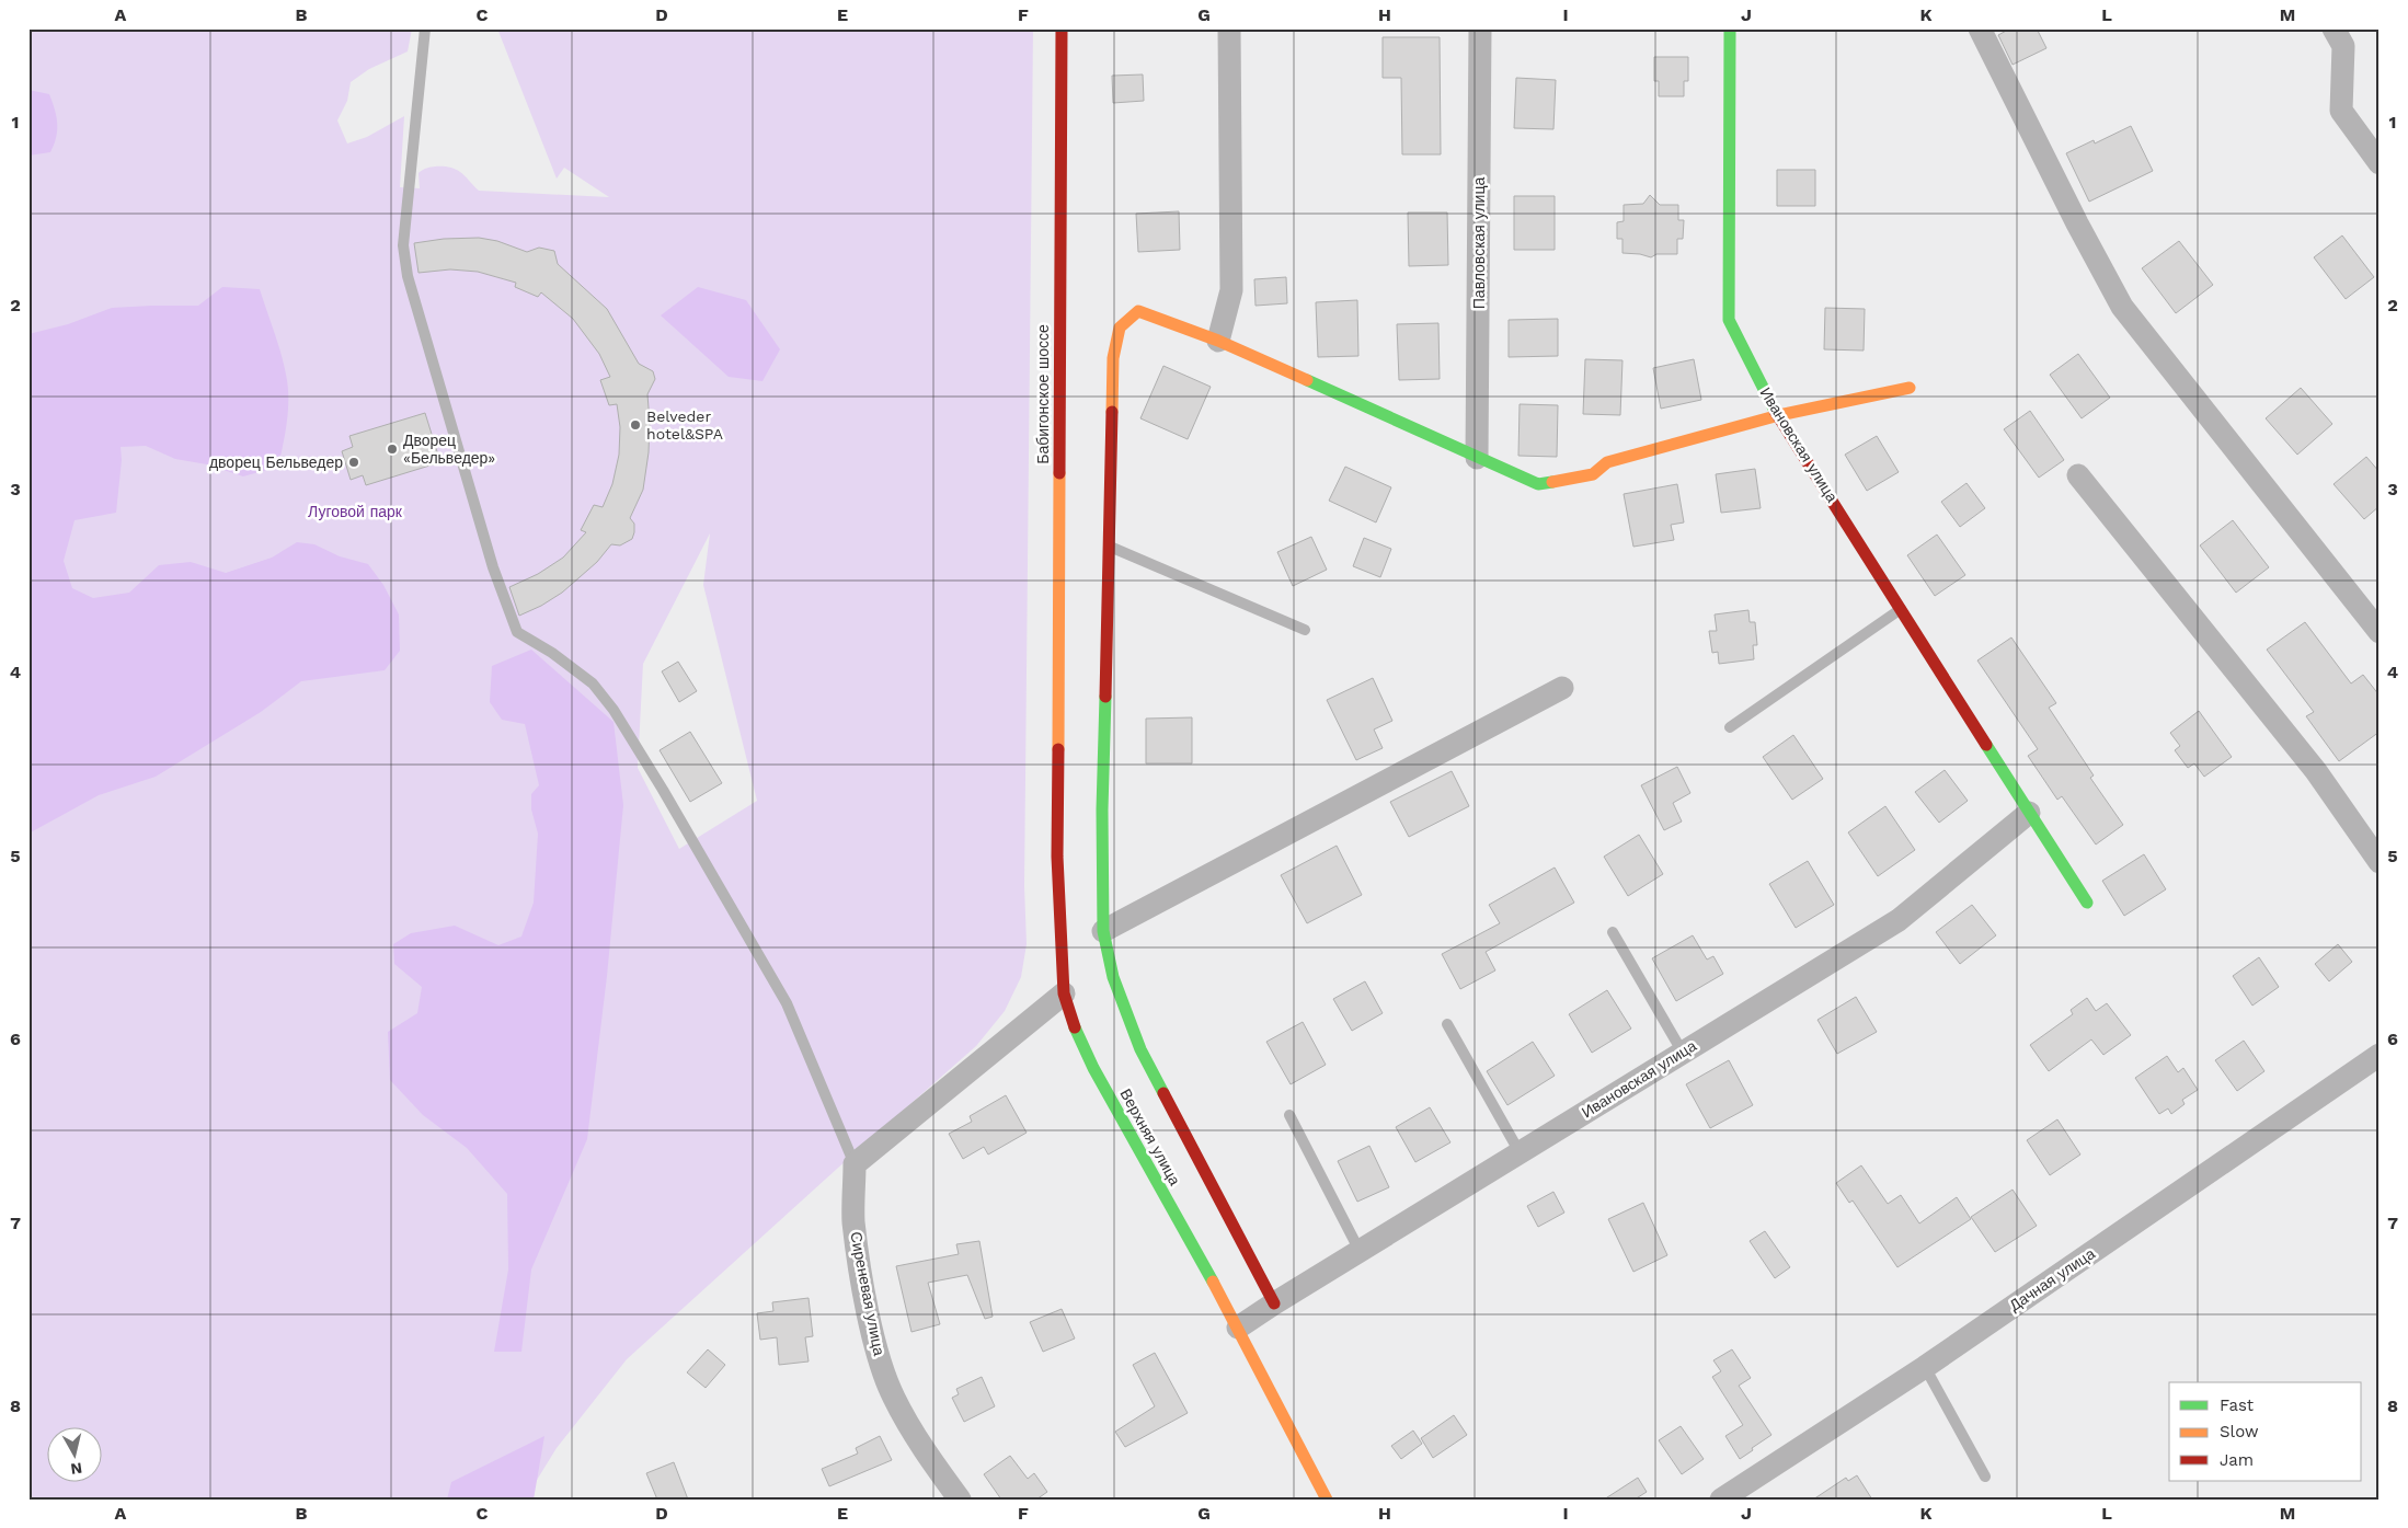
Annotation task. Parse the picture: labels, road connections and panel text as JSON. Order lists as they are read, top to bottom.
{
  "streets": {
    "street": [
      "Павловская улица",
      "Бабигонское шоссе",
      "Ивановская улица",
      "Верхняя улица",
      "Дачная улица",
      "Сиреневая улица"
    ]
  },
  "crossings": [
    ["Бабигонское шоссе", "Верхняя улица"],
    ["Ивановская улица", "Верхняя улица"]
  ],
  "parks": ["Луговой парк"],
  "places": ["Belveder hotel&SPA", "Дворец «Бельведер»", "дворец Бельведер"],
  "legend": ["Fast", "Slow", "Jam"],
  "north": "bottom",
  "grid": {
    "columns": [
      "A",
      "B",
      "C",
      "D",
      "E",
      "F",
      "G",
      "H",
      "I",
      "J",
      "K",
      "L",
      "M"
    ],
    "rows": [
      "1",
      "2",
      "3",
      "4",
      "5",
      "6",
      "7",
      "8"
    ]
  }
}
